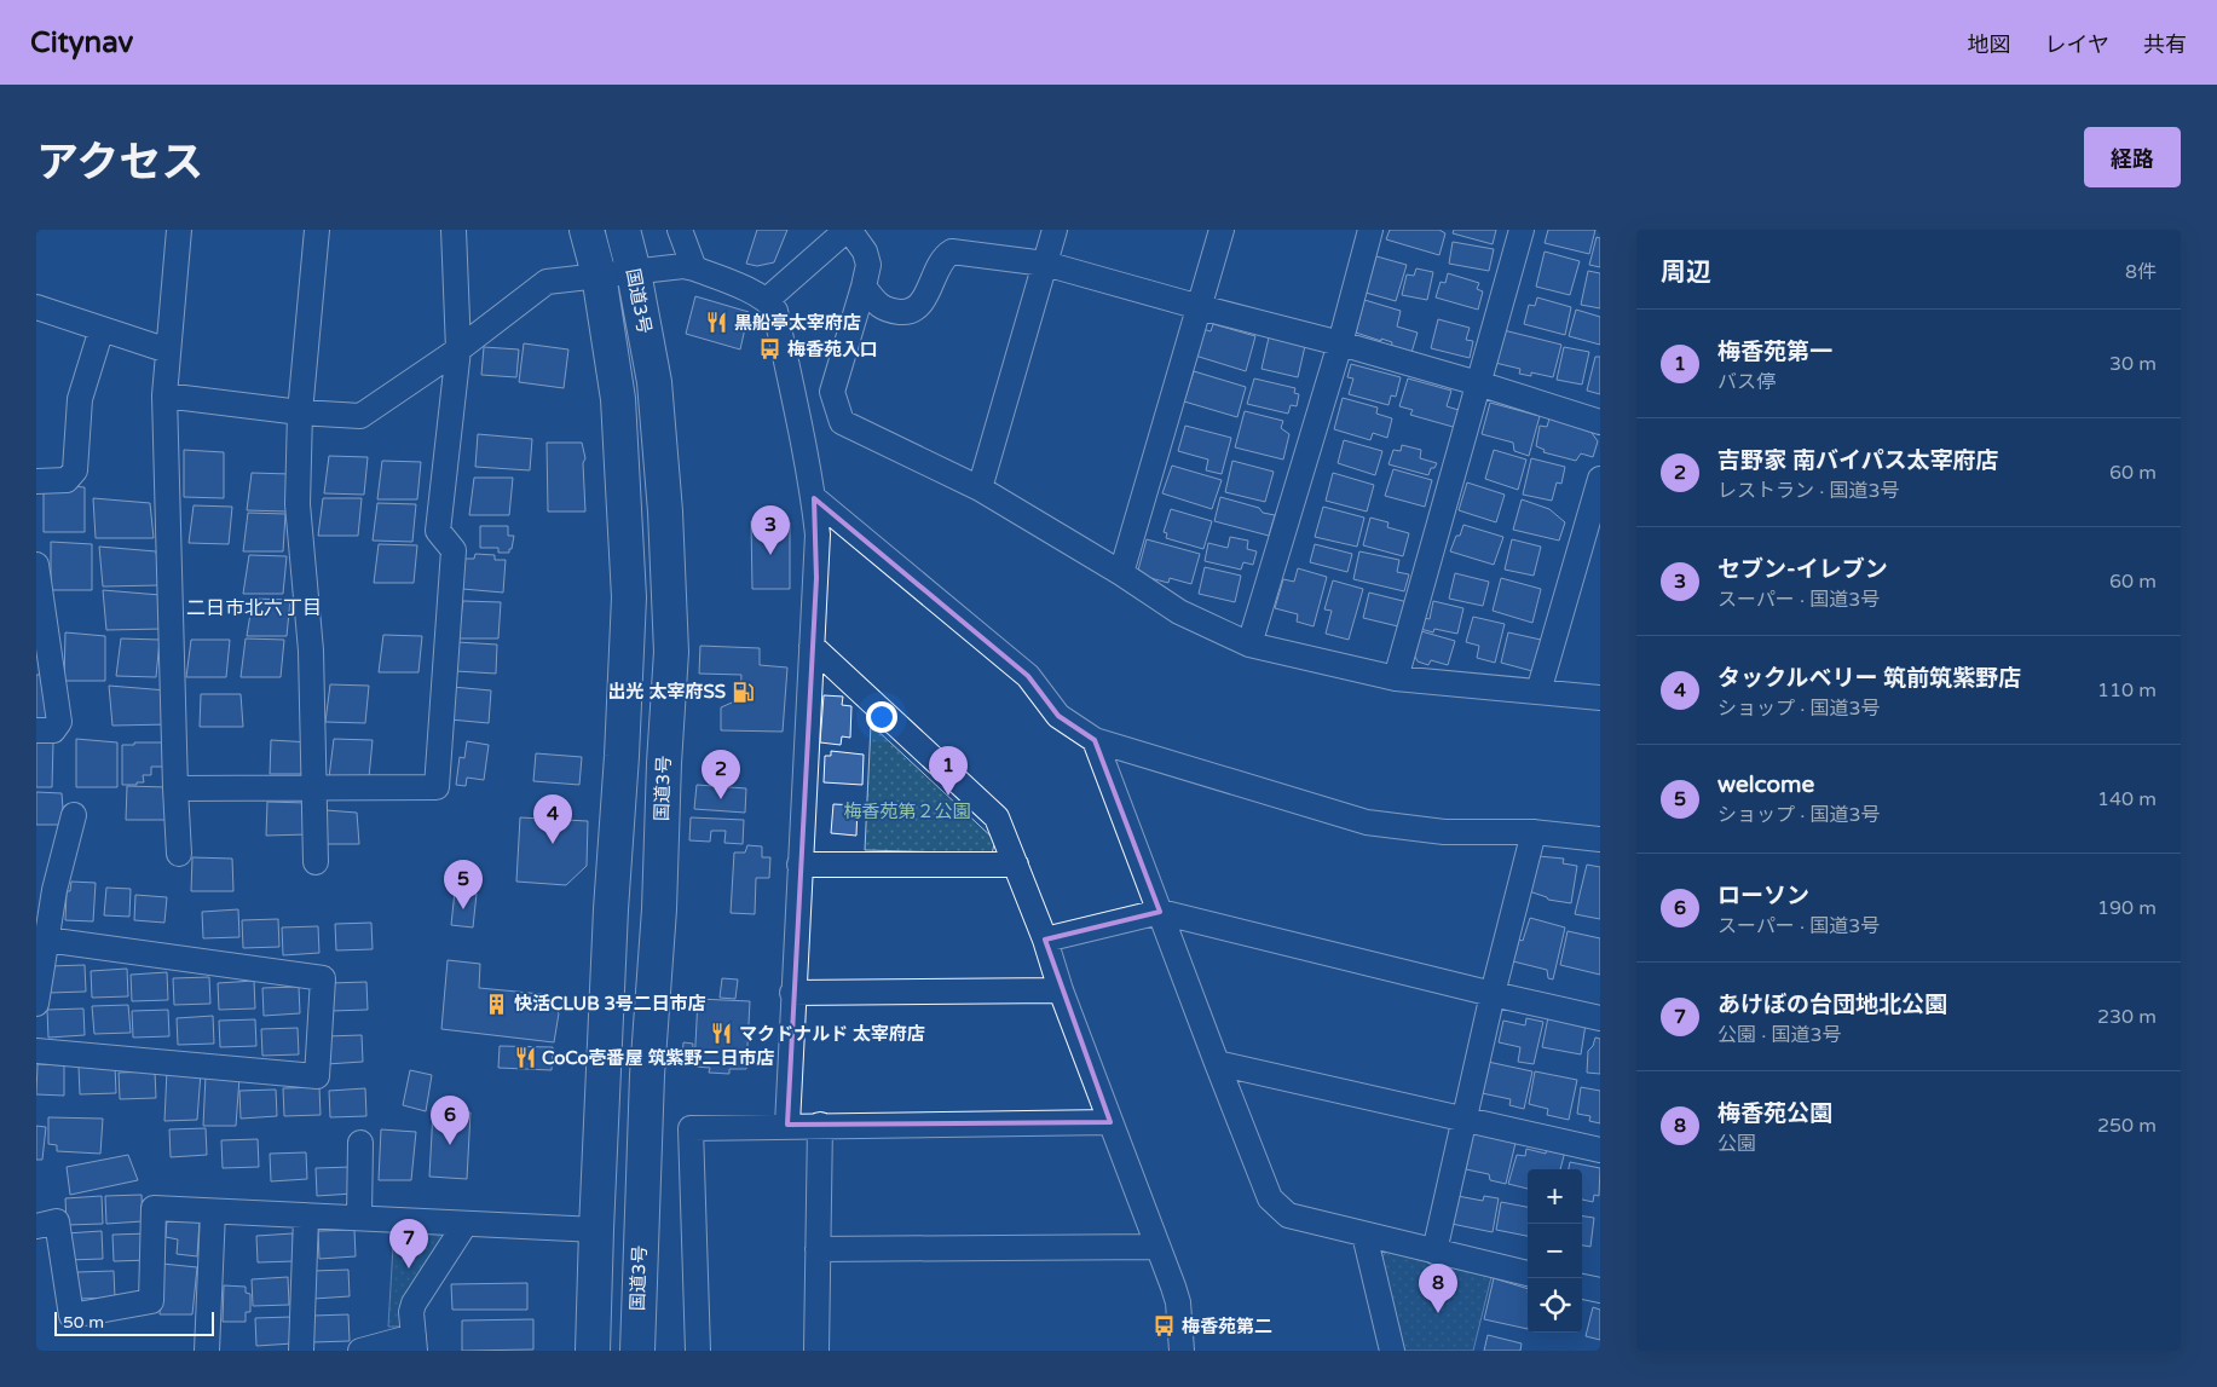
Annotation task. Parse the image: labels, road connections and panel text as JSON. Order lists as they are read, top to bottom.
{
  "streets": {
    "highway": ["国道3号"]
  },
  "districts": ["二日市北六丁目"],
  "parks": ["梅香苑第２公園"],
  "places": {
    "restaurant": ["黒船亭太宰府店", "マクドナルド 太宰府店", "CoCo壱番屋 筑紫野二日市店"],
    "bus stop": ["梅香苑入口", "梅香苑第二"],
    "fuel station": ["出光 太宰府SS"],
    "building": ["快活CLUB 3号二日市店"]
  },
  "scale_bar": "50 m",
  "page": {
    "header": "Citynav",
    "nav": ["地図", "レイヤ", "共有"],
    "title": "アクセス",
    "buttons": "経路",
    "heading": ["周辺", "8件"],
    "list": [
      {
        "mark": "1",
        "name": "梅香苑第一",
        "note": "バス停",
        "value": "30 m"
      },
      {
        "mark": "2",
        "name": "吉野家 南バイパス太宰府店",
        "note": "レストラン · 国道3号",
        "value": "60 m"
      },
      {
        "mark": "3",
        "name": "セブン-イレブン",
        "note": "スーパー · 国道3号",
        "value": "60 m"
      },
      {
        "mark": "4",
        "name": "タックルベリー 筑前筑紫野店",
        "note": "ショップ · 国道3号",
        "value": "110 m"
      },
      {
        "mark": "5",
        "name": "welcome",
        "note": "ショップ · 国道3号",
        "value": "140 m"
      },
      {
        "mark": "6",
        "name": "ローソン",
        "note": "スーパー · 国道3号",
        "value": "190 m"
      },
      {
        "mark": "7",
        "name": "あけぼの台団地北公園",
        "note": "公園 · 国道3号",
        "value": "230 m"
      },
      {
        "mark": "8",
        "name": "梅香苑公園",
        "note": "公園",
        "value": "250 m"
      }
    ],
    "pins": [
      "3",
      "1",
      "2",
      "4",
      "5",
      "6",
      "7",
      "8"
    ],
    "map_buttons": ["+", "−"],
    "scale": "50 m"
  }
}
